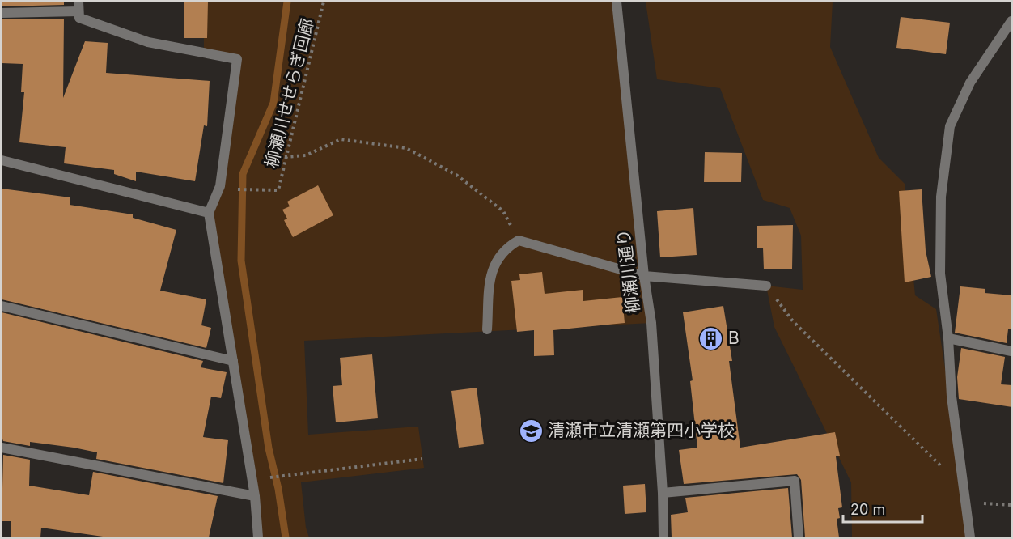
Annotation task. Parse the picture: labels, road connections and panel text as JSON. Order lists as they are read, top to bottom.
{
  "streets": {
    "street": ["柳瀬川通り"],
    "path": ["柳瀬川せせらぎ回廊"]
  },
  "places": {
    "building": ["B"],
    "school or university": ["清瀬市立清瀬第四小学校"]
  },
  "scale_bar": "20 m"
}
